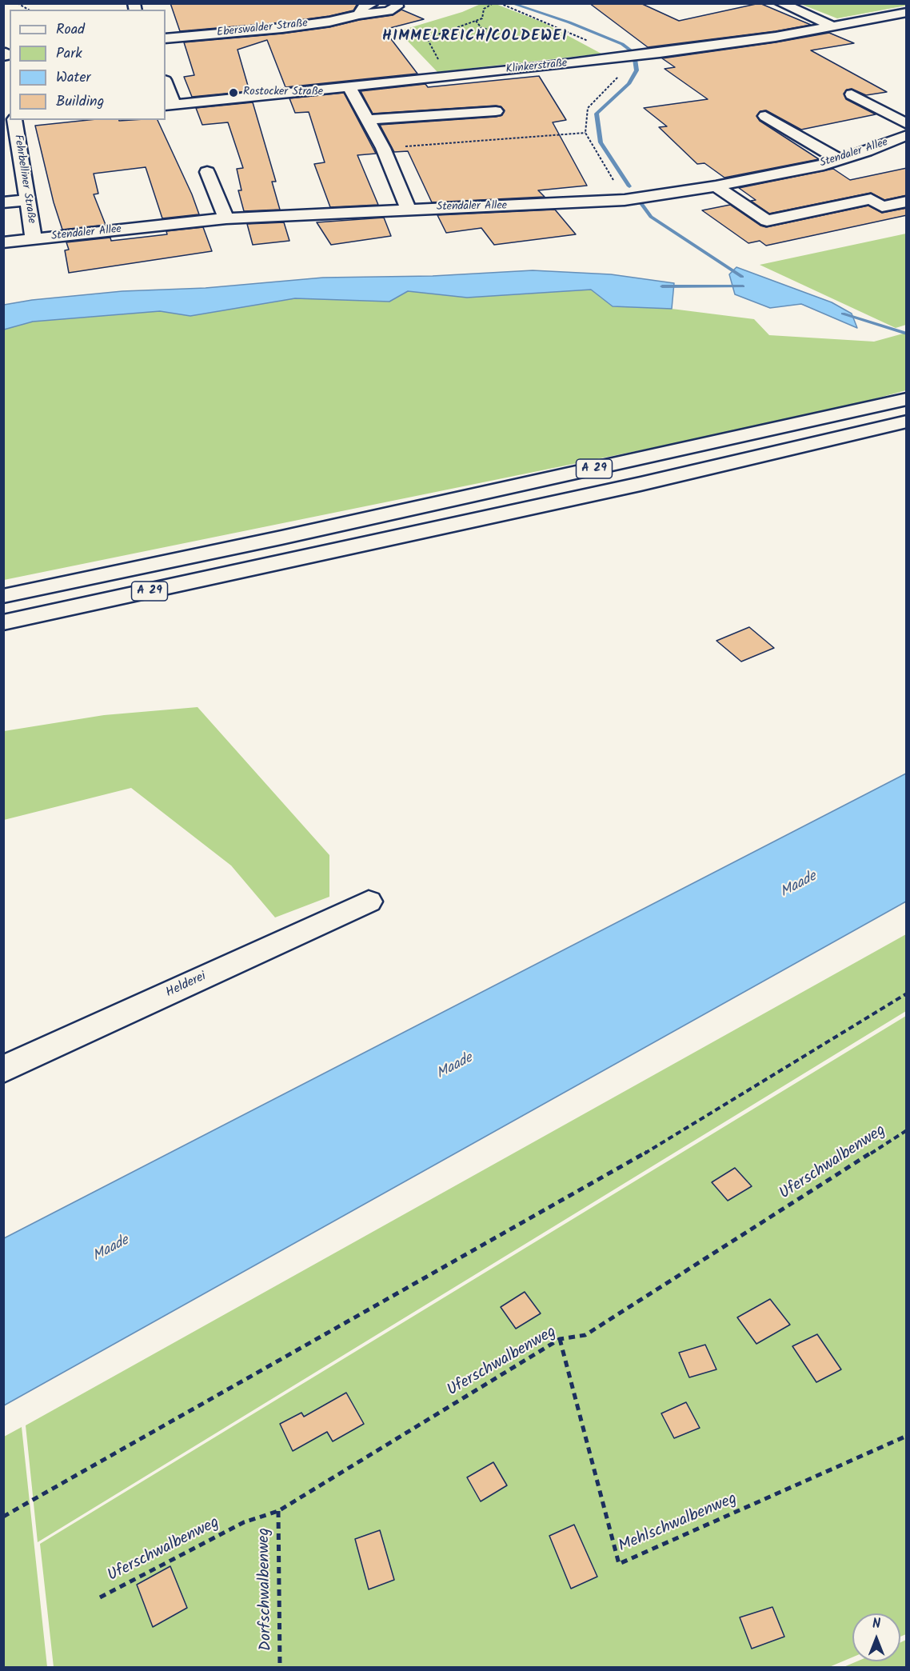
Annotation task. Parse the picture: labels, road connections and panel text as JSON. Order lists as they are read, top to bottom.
{
  "streets": {
    "main road": [
      "Eberswalder Straße",
      "Klinkerstraße",
      "Stendaler Allee",
      "Fehrbelliner Straße",
      "A 29",
      "Helderei"
    ],
    "path": ["Uferschwalbenweg", "Mehlschwalbenweg", "Dorfschwalbenweg"]
  },
  "crossings": [
    ["Stendaler Allee", "Fehrbelliner Straße"],
    ["Uferschwalbenweg", "Mehlschwalbenweg"],
    ["Uferschwalbenweg", "Dorfschwalbenweg"]
  ],
  "districts": ["HIMMELREICH/COLDEWEI"],
  "water": ["Maade"],
  "places": ["Rostocker Straße"],
  "legend": [
    "Road",
    "Park",
    "Water",
    "Building"
  ],
  "north": "top"
}
